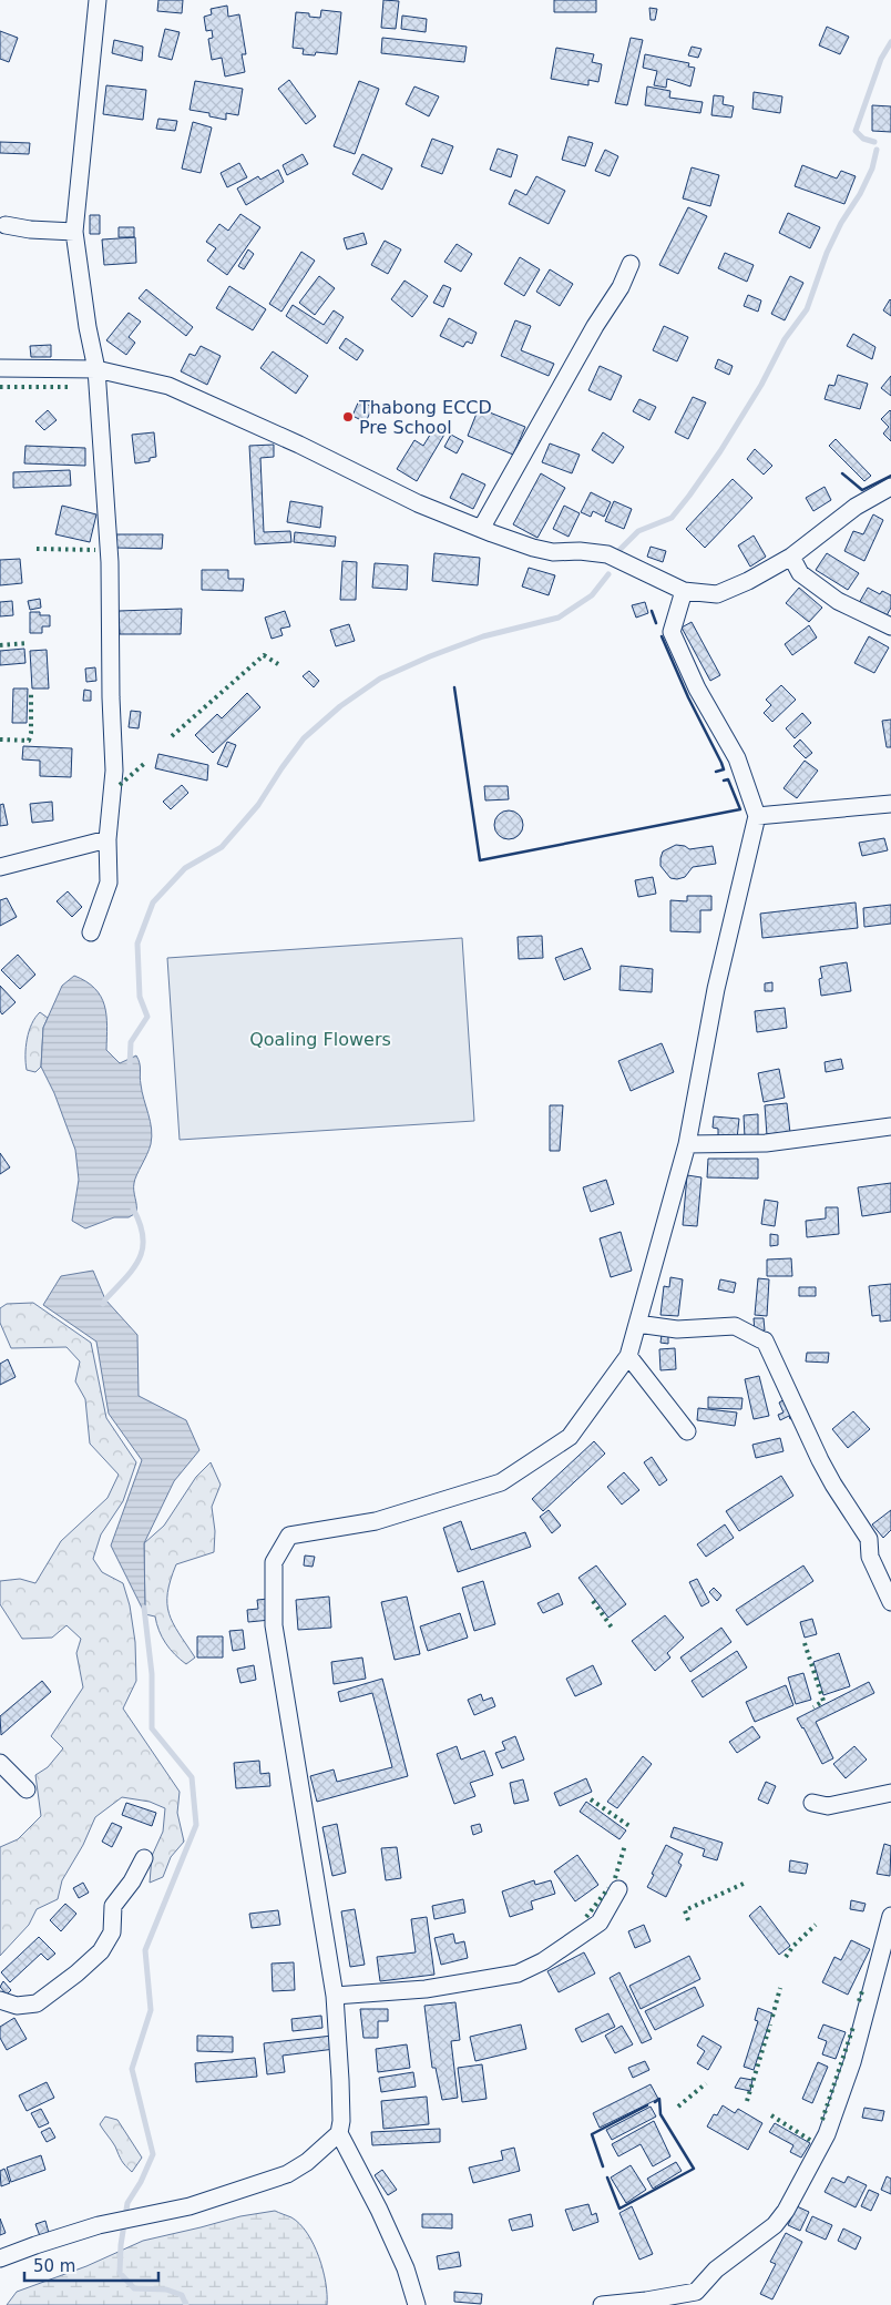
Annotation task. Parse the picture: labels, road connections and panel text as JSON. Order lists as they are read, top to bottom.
{
  "parks": ["Qoaling Flowers"],
  "places": ["Thabong ECCD Pre School"],
  "scale_bar": "50 m"
}
